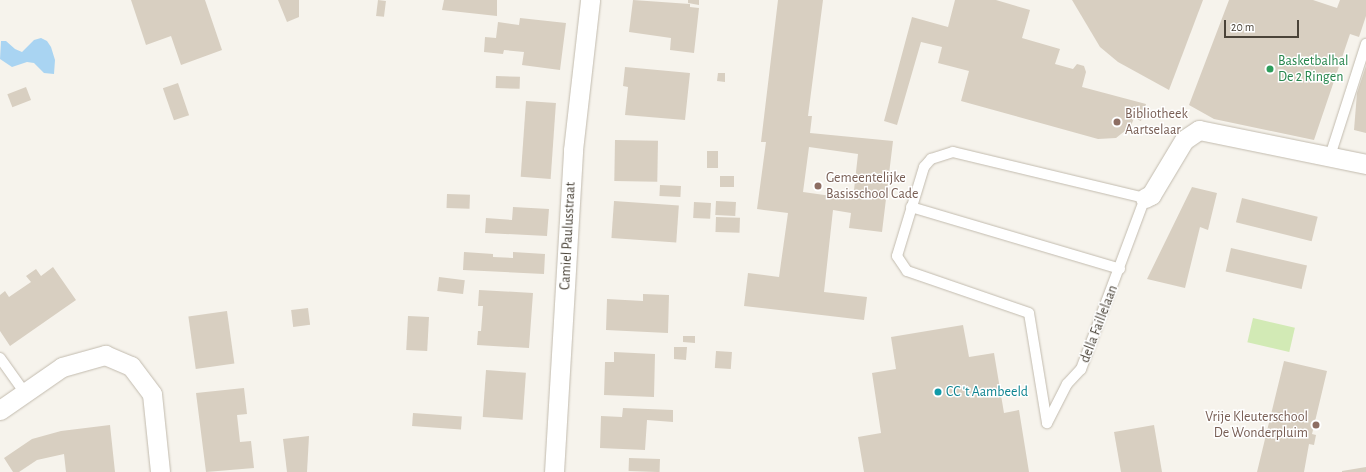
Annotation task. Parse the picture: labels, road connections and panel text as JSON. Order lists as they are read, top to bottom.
{
  "streets": {
    "street": ["Camiel Paulusstraat"],
    "lane": ["della Faillelaan"]
  },
  "places": [
    "Basketbalhal De 2 Ringen",
    "Bibliotheek Aartselaar",
    "Gemeentelijke Basisschool Cade",
    "CC 't Aambeeld",
    "Vrije Kleuterschool De Wonderpluim"
  ],
  "scale_bar": "20 m"
}
